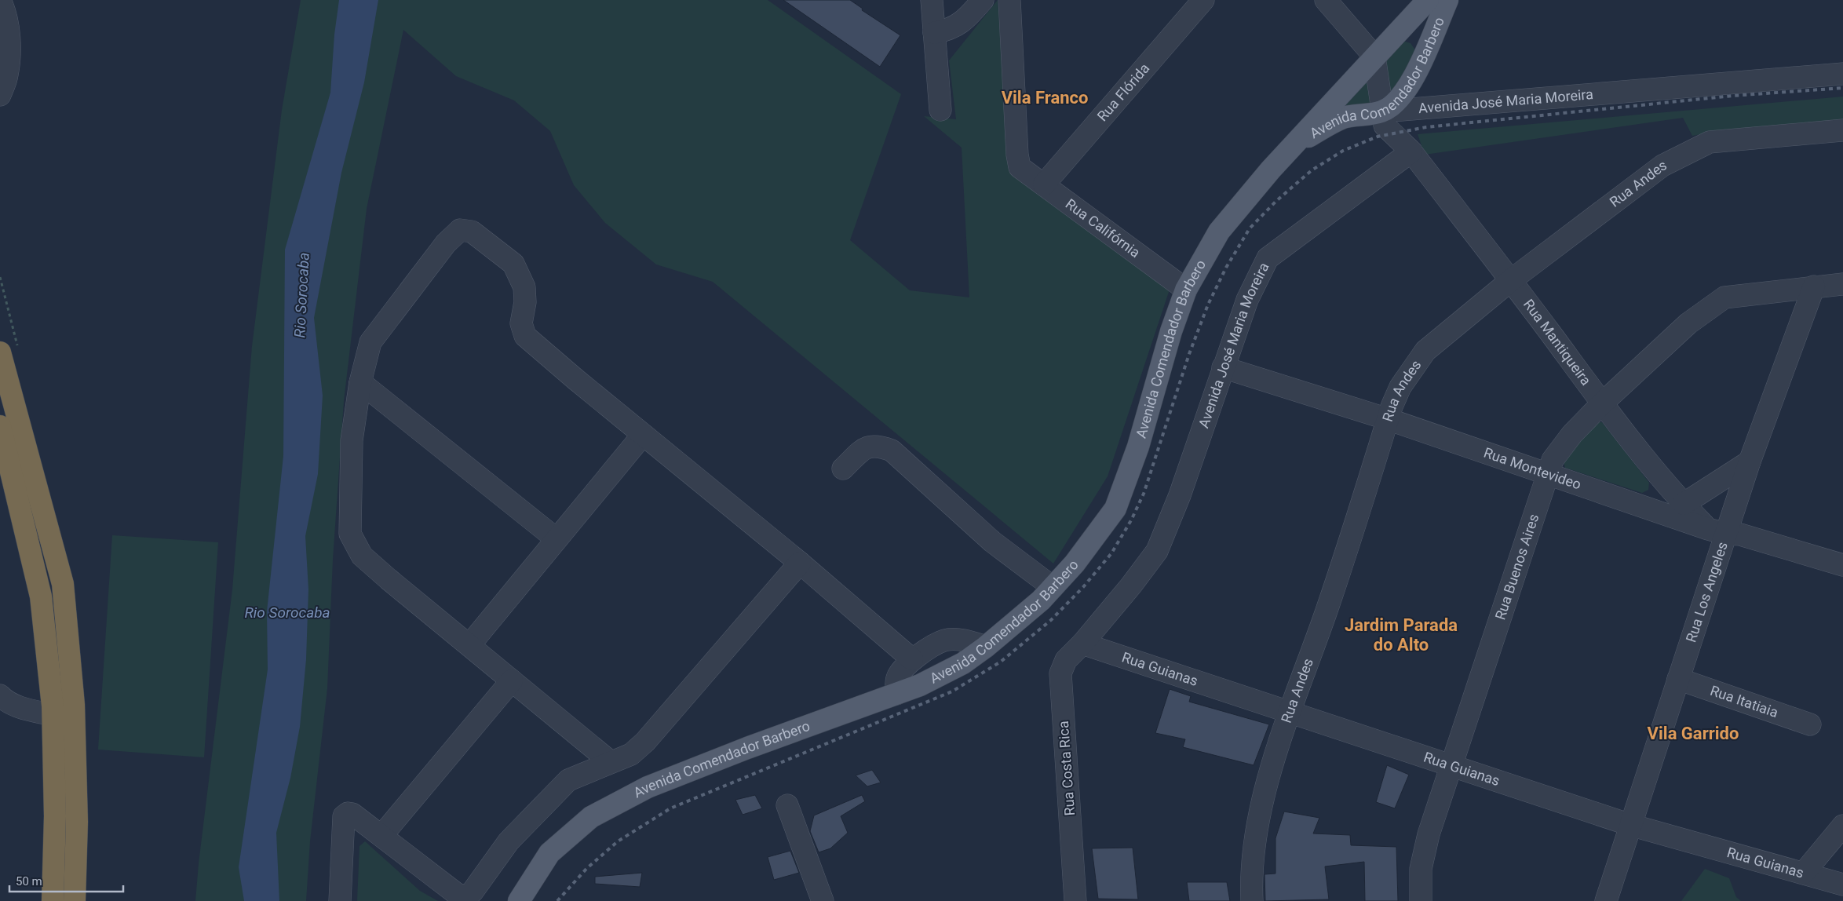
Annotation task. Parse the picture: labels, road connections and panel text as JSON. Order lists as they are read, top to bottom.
{
  "streets": {
    "main road": ["Avenida Comendador Barbero"],
    "street": [
      "Rua Flórida",
      "Avenida José Maria Moreira",
      "Rua Andes",
      "Rua Califórnia",
      "Rua Mantiqueira",
      "Rua Montevideo",
      "Rua Buenos Aires",
      "Rua Los Angeles",
      "Rua Guianas",
      "Rua Itatiaia",
      "Rua Costa Rica"
    ]
  },
  "crossings": [
    ["Avenida Comendador Barbero", "Avenida José Maria Moreira"],
    ["Avenida Comendador Barbero", "Rua Califórnia"],
    ["Rua Flórida", "Rua Califórnia"],
    ["Avenida José Maria Moreira", "Rua Mantiqueira"],
    ["Avenida José Maria Moreira", "Rua Montevideo"],
    ["Avenida José Maria Moreira", "Rua Guianas"],
    ["Avenida José Maria Moreira", "Rua Costa Rica"],
    ["Rua Andes", "Rua Mantiqueira"],
    ["Rua Andes", "Rua Montevideo"],
    ["Rua Andes", "Rua Guianas"],
    ["Rua Mantiqueira", "Rua Montevideo"],
    ["Rua Mantiqueira", "Rua Buenos Aires"],
    ["Rua Mantiqueira", "Rua Los Angeles"],
    ["Rua Montevideo", "Rua Buenos Aires"],
    ["Rua Montevideo", "Rua Los Angeles"],
    ["Rua Buenos Aires", "Rua Los Angeles"],
    ["Rua Buenos Aires", "Rua Guianas"],
    ["Rua Los Angeles", "Rua Guianas"],
    ["Rua Los Angeles", "Rua Itatiaia"],
    ["Rua Guianas", "Rua Costa Rica"]
  ],
  "districts": ["Vila Franco", "Jardim Parada do Alto", "Vila Garrido"],
  "water": ["Rio Sorocaba"],
  "scale_bar": "50 m"
}
